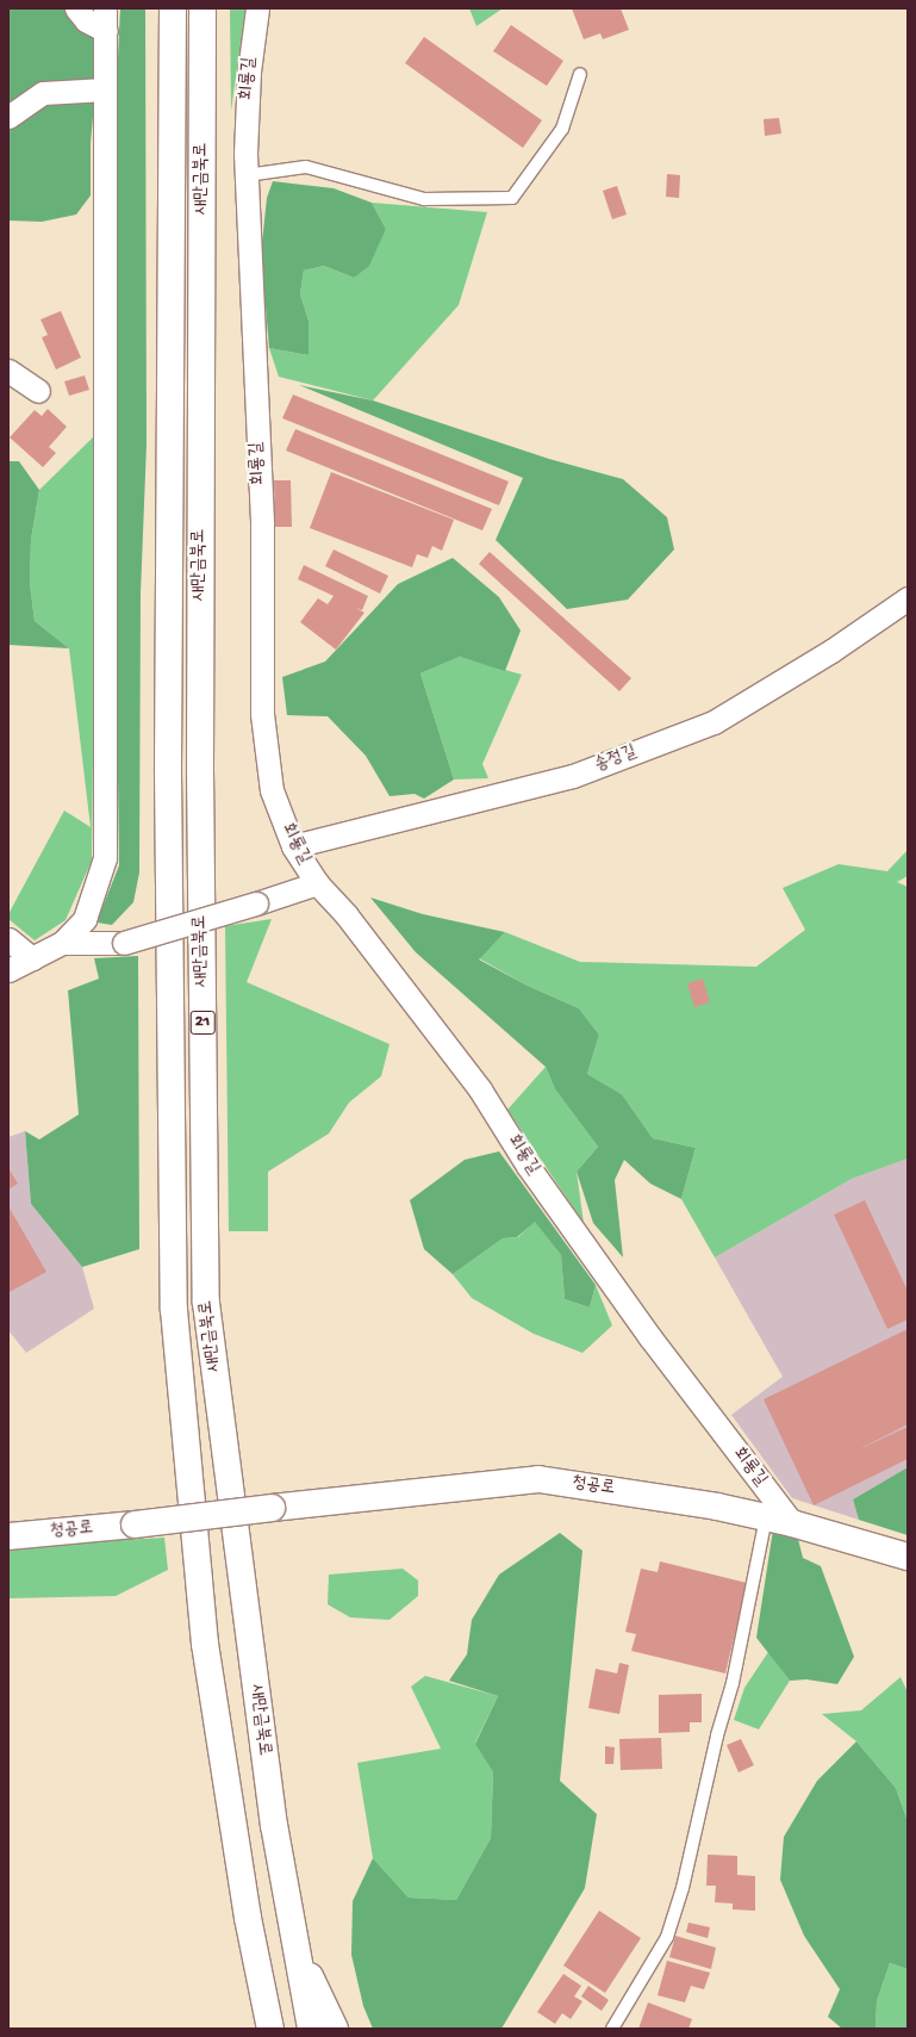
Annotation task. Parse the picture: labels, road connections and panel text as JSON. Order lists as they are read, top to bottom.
{
  "streets": {
    "main road": ["새만금북로", "21", "청공로"],
    "street": ["회룡길", "송정길"]
  },
  "crossings": [
    ["회룡길", "송정길"],
    ["회룡길", "청공로"]
  ]
}
